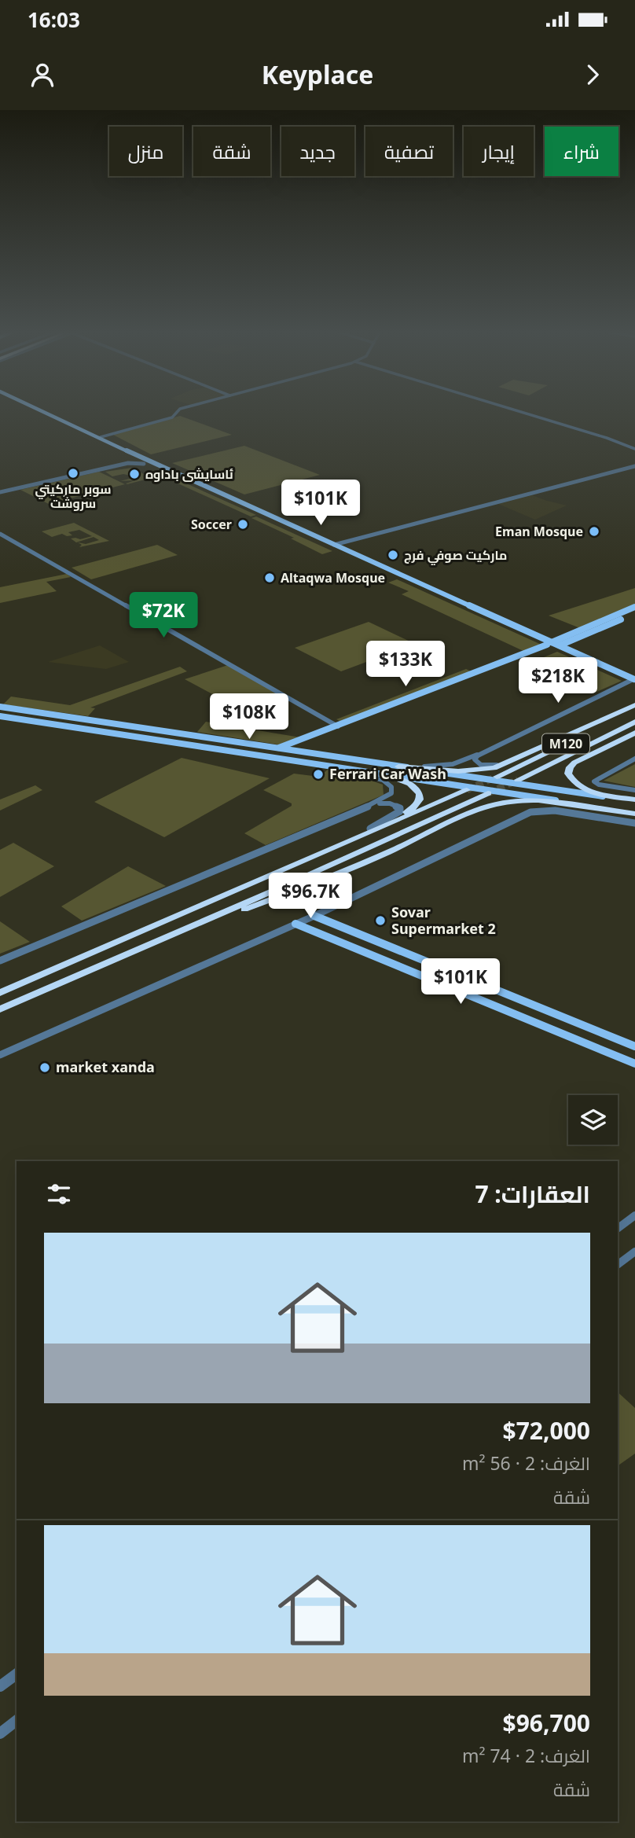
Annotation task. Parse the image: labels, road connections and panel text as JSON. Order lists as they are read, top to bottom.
{
  "streets": {
    "highway": ["M120"]
  },
  "places": [
    "سوبر ماركيتي سروشت",
    "ئاسايشى باداوه",
    "Soccer",
    "Eman Mosque",
    "ماركيت صوفي فرج",
    "Altaqwa Mosque",
    "Ferrari Car Wash",
    "Sovar Supermarket 2",
    "market xanda"
  ],
  "page": {
    "status": "16:03",
    "header": "Keyplace",
    "chip": [
      "شراء",
      "إيجار",
      "تصفية",
      "جديد",
      "شقة",
      "منزل"
    ],
    "price": [
      "$101K",
      "$72K",
      "$133K",
      "$218K",
      "$108K",
      "$96.7K",
      "$101K"
    ],
    "heading": "العقارات: 7",
    "list": [
      {
        "name": "$72,000",
        "note": "الغرف: 2 · 56 m² · شقة"
      },
      {
        "name": "$96,700",
        "note": "الغرف: 2 · 74 m² · شقة"
      }
    ]
  }
}
